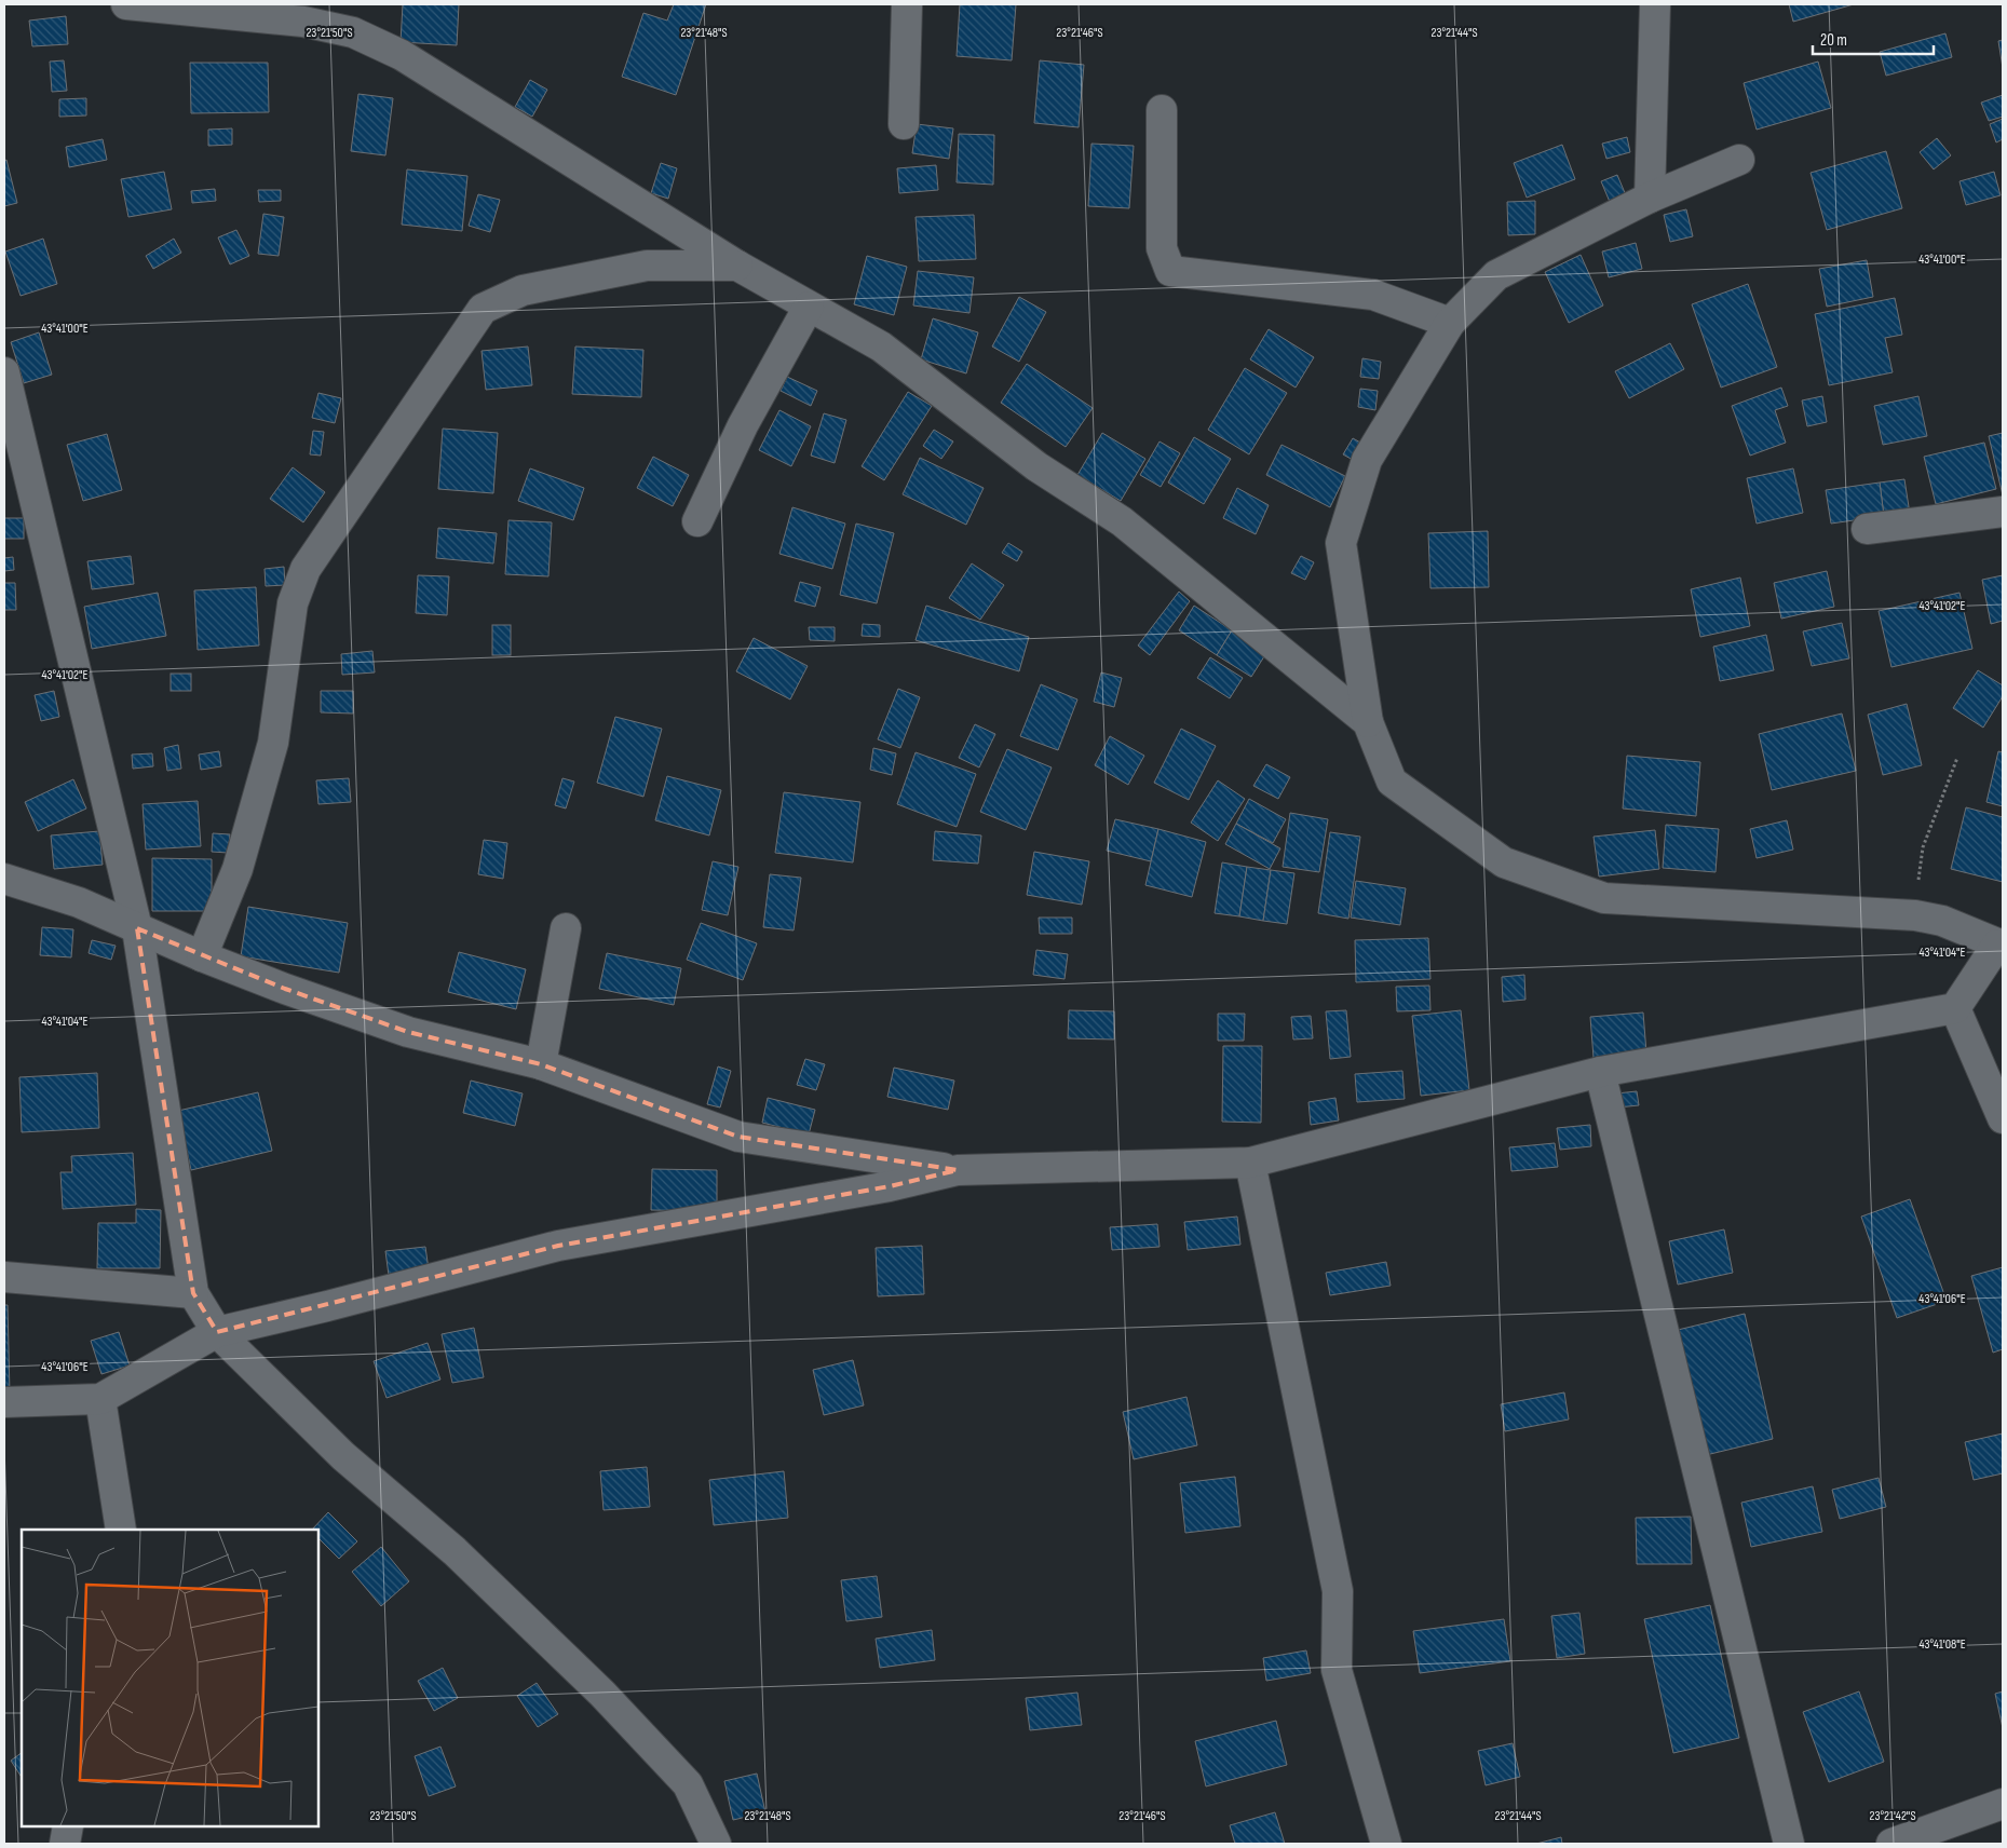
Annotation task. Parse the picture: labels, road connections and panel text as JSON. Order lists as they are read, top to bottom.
{
  "scale_bar": "20 m",
  "coordinates": [
    "23°21'50\"S",
    "23°21'48\"S",
    "23°21'46\"S",
    "23°21'44\"S",
    "43°41'00\"E",
    "43°41'02\"E",
    "43°41'04\"E",
    "43°41'06\"E",
    "43°41'08\"E",
    "23°21'42\"S"
  ]
}
